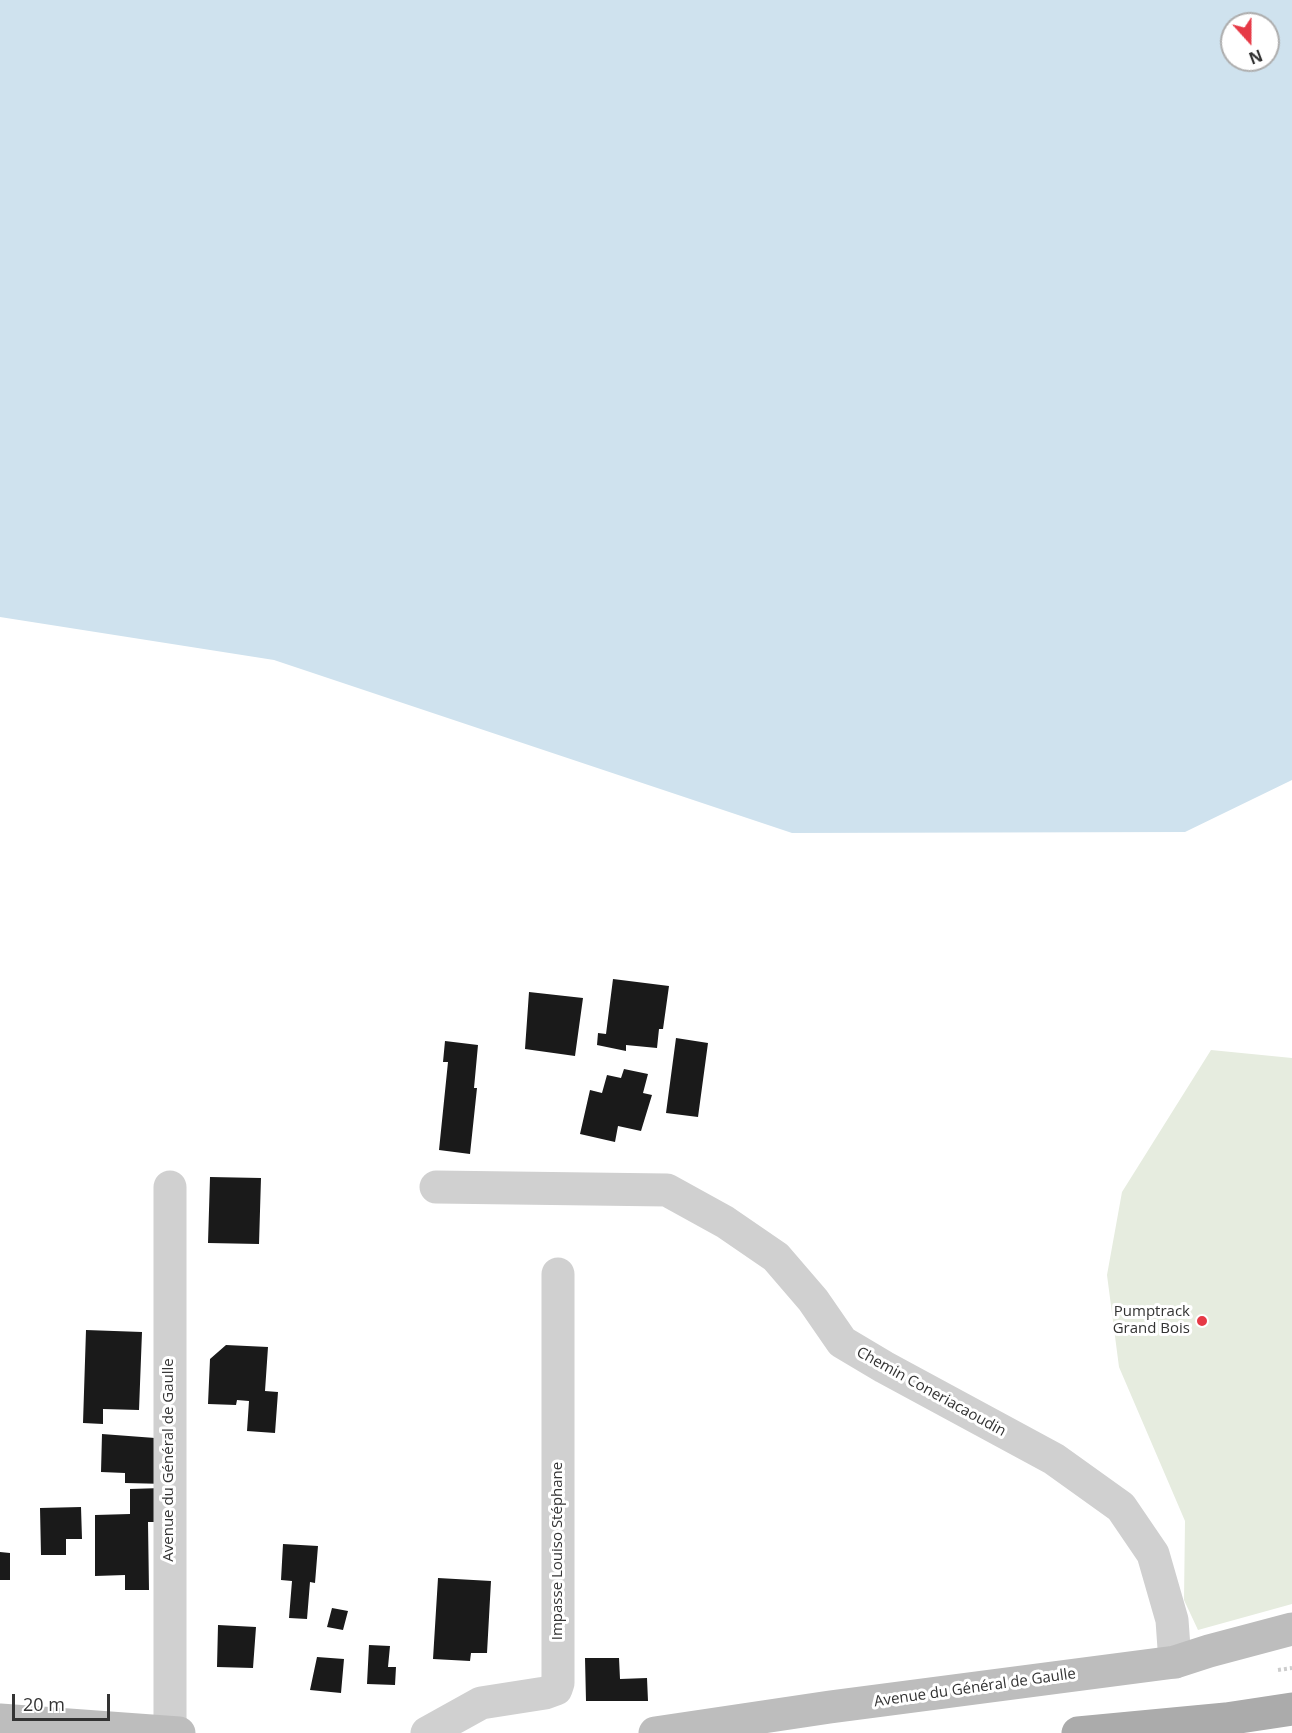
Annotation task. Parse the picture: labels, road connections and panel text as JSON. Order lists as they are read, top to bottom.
{
  "streets": {
    "main road": ["Avenue du Général de Gaulle"],
    "street": ["Chemin Coneriacaoudin", "Impasse Louiso Stéphane"]
  },
  "crossings": [
    ["Chemin Coneriacaoudin", "Avenue du Général de Gaulle"]
  ],
  "places": ["Pumptrack Grand Bois"],
  "scale_bar": "20 m",
  "north": "bottom"
}
